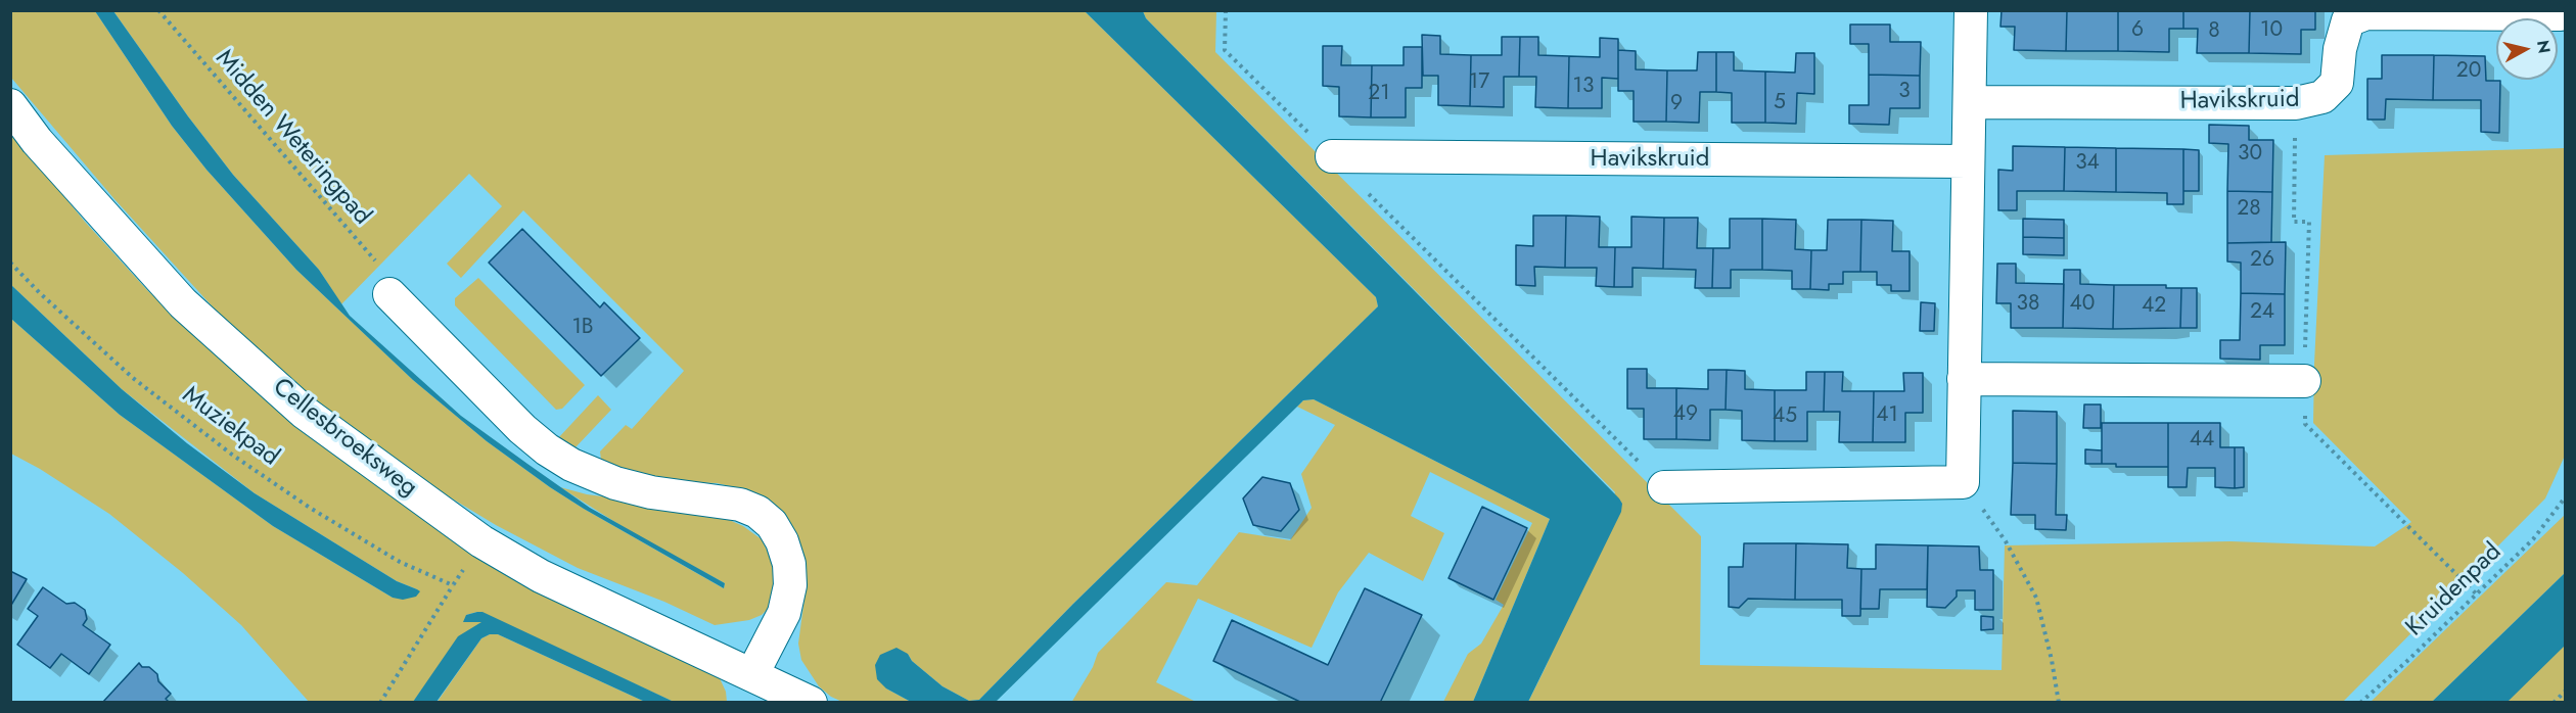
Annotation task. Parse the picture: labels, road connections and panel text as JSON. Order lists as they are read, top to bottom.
{
  "streets": {
    "street": ["Havikskruid", "Cellesbroeksweg"],
    "path": ["Midden Weteringpad", "Muziekpad", "Kruidenpad"]
  },
  "house_numbers": [
    "6",
    "10",
    "8",
    "20",
    "17",
    "13",
    "3",
    "21",
    "5",
    "9",
    "30",
    "34",
    "28",
    "26",
    "38",
    "40",
    "42",
    "24",
    "1B",
    "49",
    "41",
    "45",
    "44"
  ],
  "north": "right"
}
